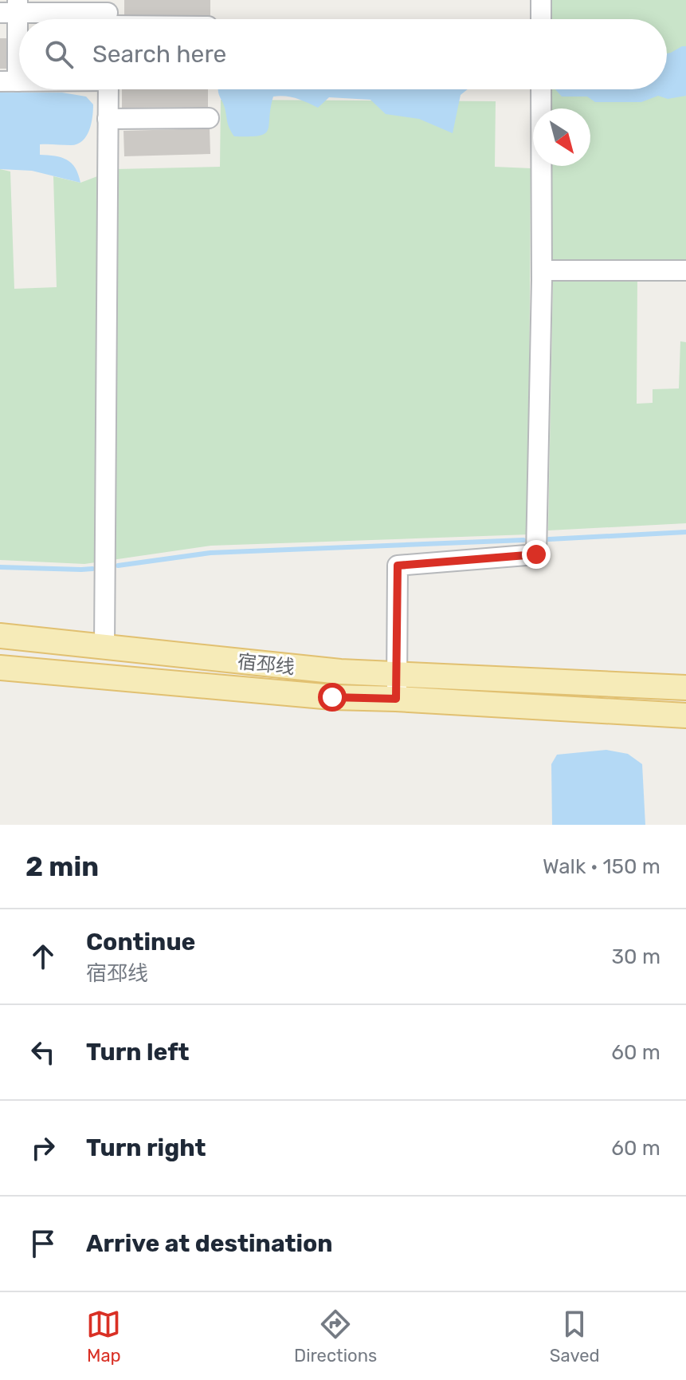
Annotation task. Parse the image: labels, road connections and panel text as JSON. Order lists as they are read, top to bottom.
{
  "streets": {
    "main road": ["宿邳线"]
  },
  "north": "bottom right",
  "page": {
    "search": "Search here",
    "heading": ["2 min", "Walk · 150 m"],
    "list": [
      ["Continue", "宿邳线", "30 m"],
      ["Turn left", "60 m"],
      ["Turn right", "60 m"],
      "Arrive at destination"
    ],
    "nav": ["Map", "Directions", "Saved"]
  }
}
